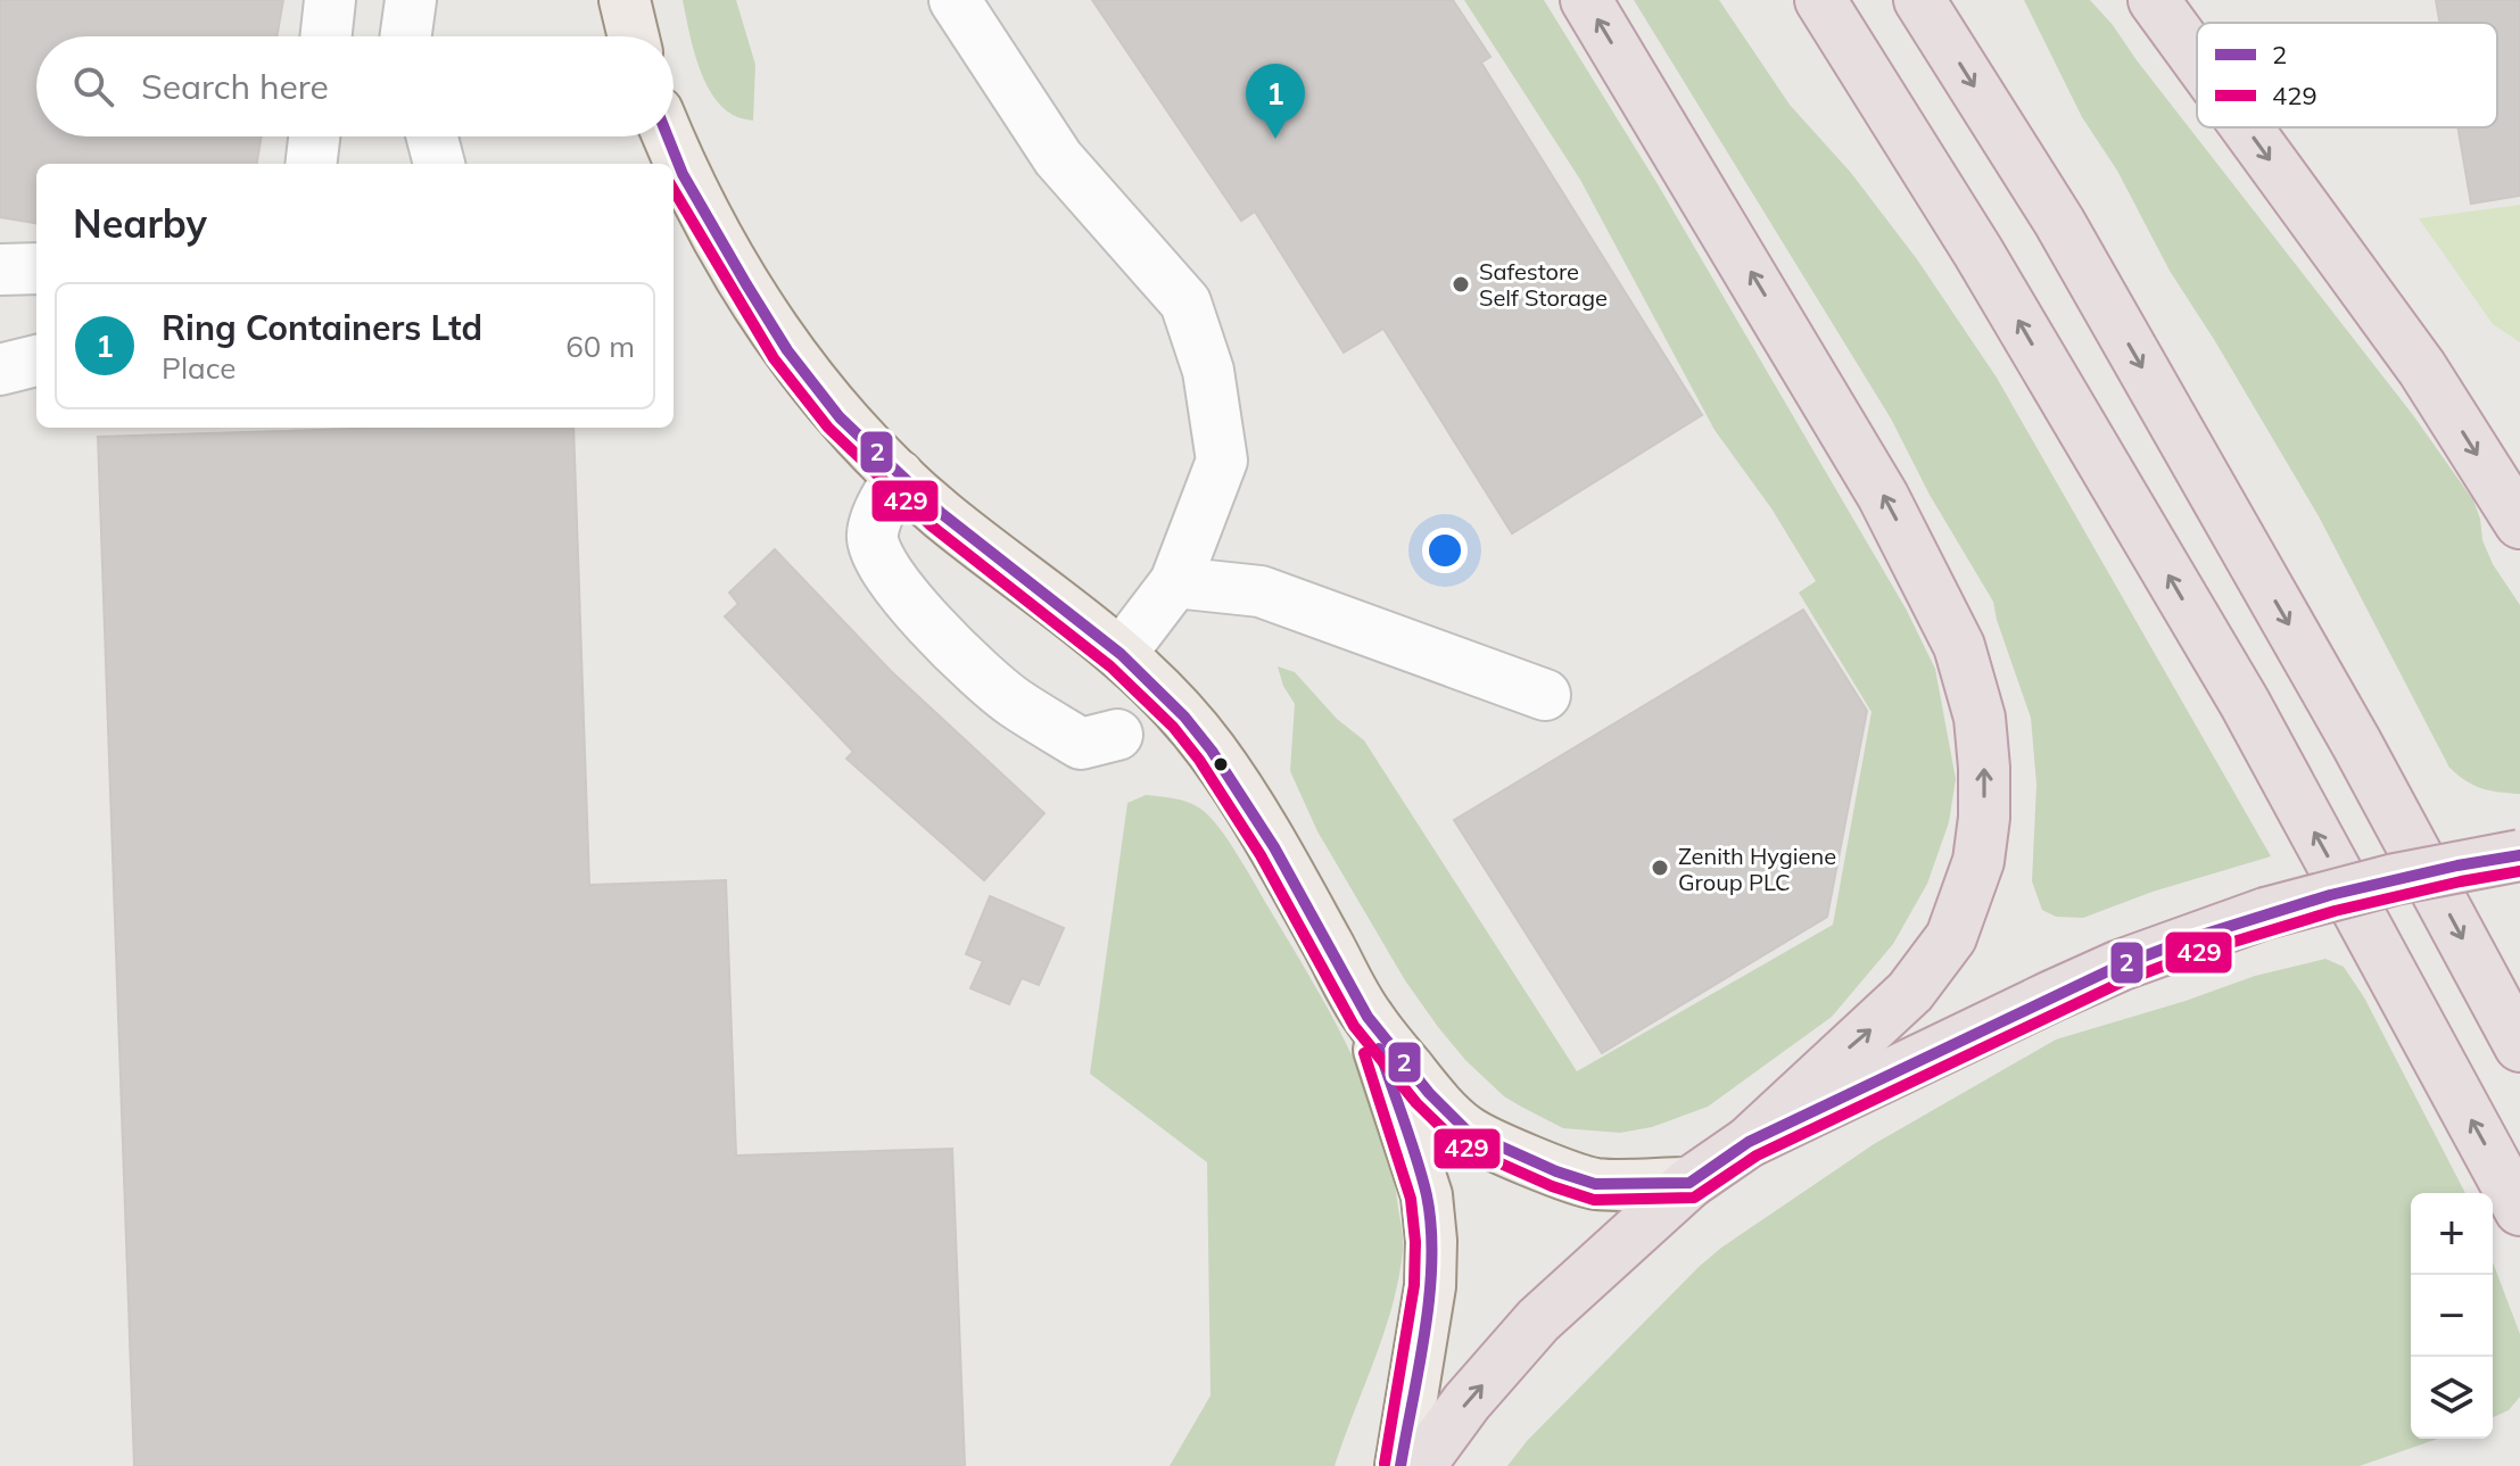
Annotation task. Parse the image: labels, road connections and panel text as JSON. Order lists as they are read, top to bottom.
{
  "places": ["Safestore Self Storage", "Zenith Hygiene Group PLC"],
  "lines": ["transit line 2", "transit line 429"],
  "legend": ["2", "429"],
  "page": {
    "search": "Search here",
    "pins": "1",
    "heading": "Nearby",
    "list": [
      {
        "mark": "1",
        "name": "Ring Containers Ltd",
        "note": "Place",
        "value": "60 m"
      }
    ],
    "map_buttons": ["+", "−"]
  }
}
